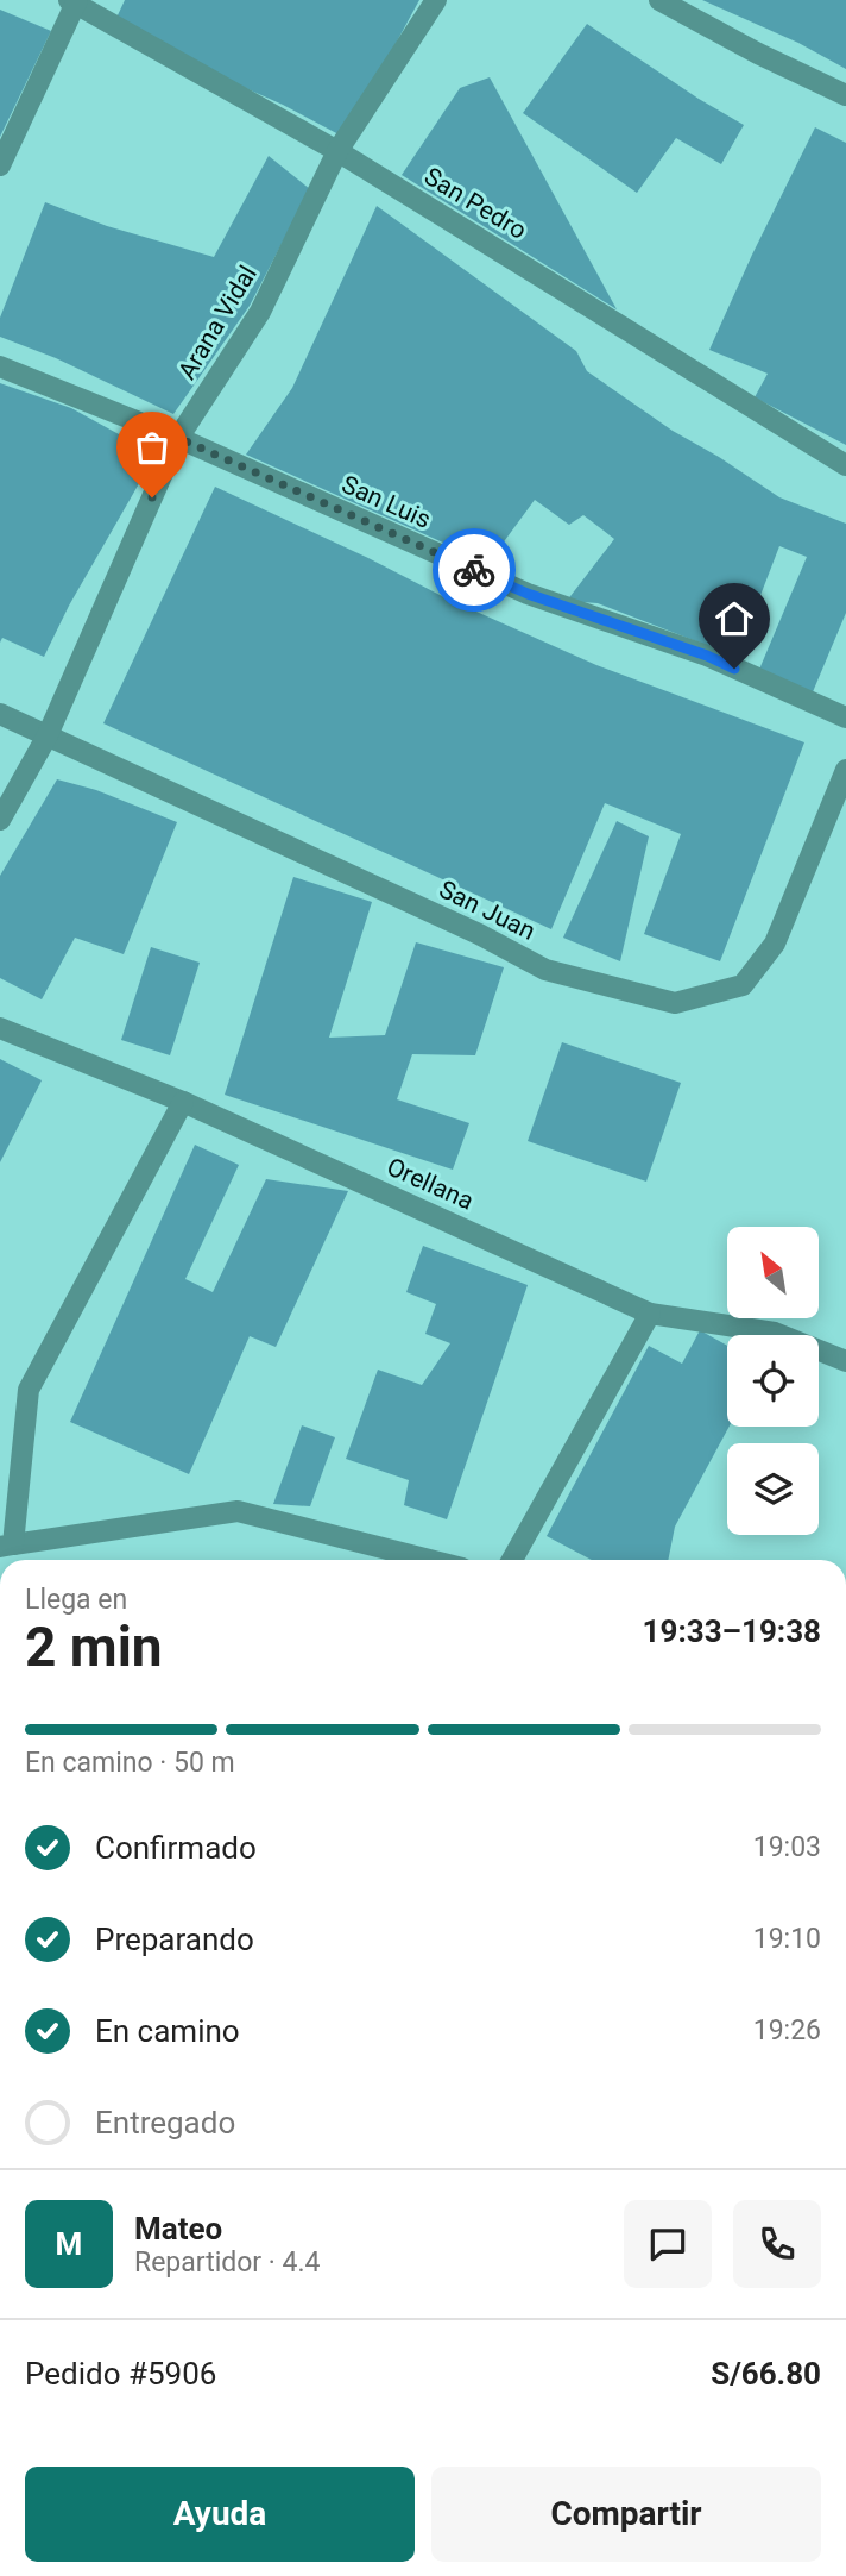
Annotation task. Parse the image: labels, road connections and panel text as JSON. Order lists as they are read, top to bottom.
{
  "streets": {
    "street": [
      "San Pedro",
      "Arana Vidal",
      "San Luis",
      "San Juan",
      "Orellana"
    ]
  },
  "crossings": [
    ["San Pedro", "Arana Vidal"],
    ["Arana Vidal", "San Luis"],
    ["Arana Vidal", "San Juan"]
  ],
  "north": "top left",
  "page": {
    "heading": ["2 min", "Llega en", "19:33–19:38"],
    "panel": [
      "Mateo",
      "Repartidor · 4.4",
      "Pedido #5906",
      "S/66.80"
    ],
    "bar": "En camino · 50 m",
    "list": [
      ["Confirmado", "19:03"],
      ["Preparando", "19:10"],
      ["En camino", "19:26"],
      "Entregado"
    ],
    "round": "M",
    "buttons": ["Ayuda", "Compartir"]
  }
}
